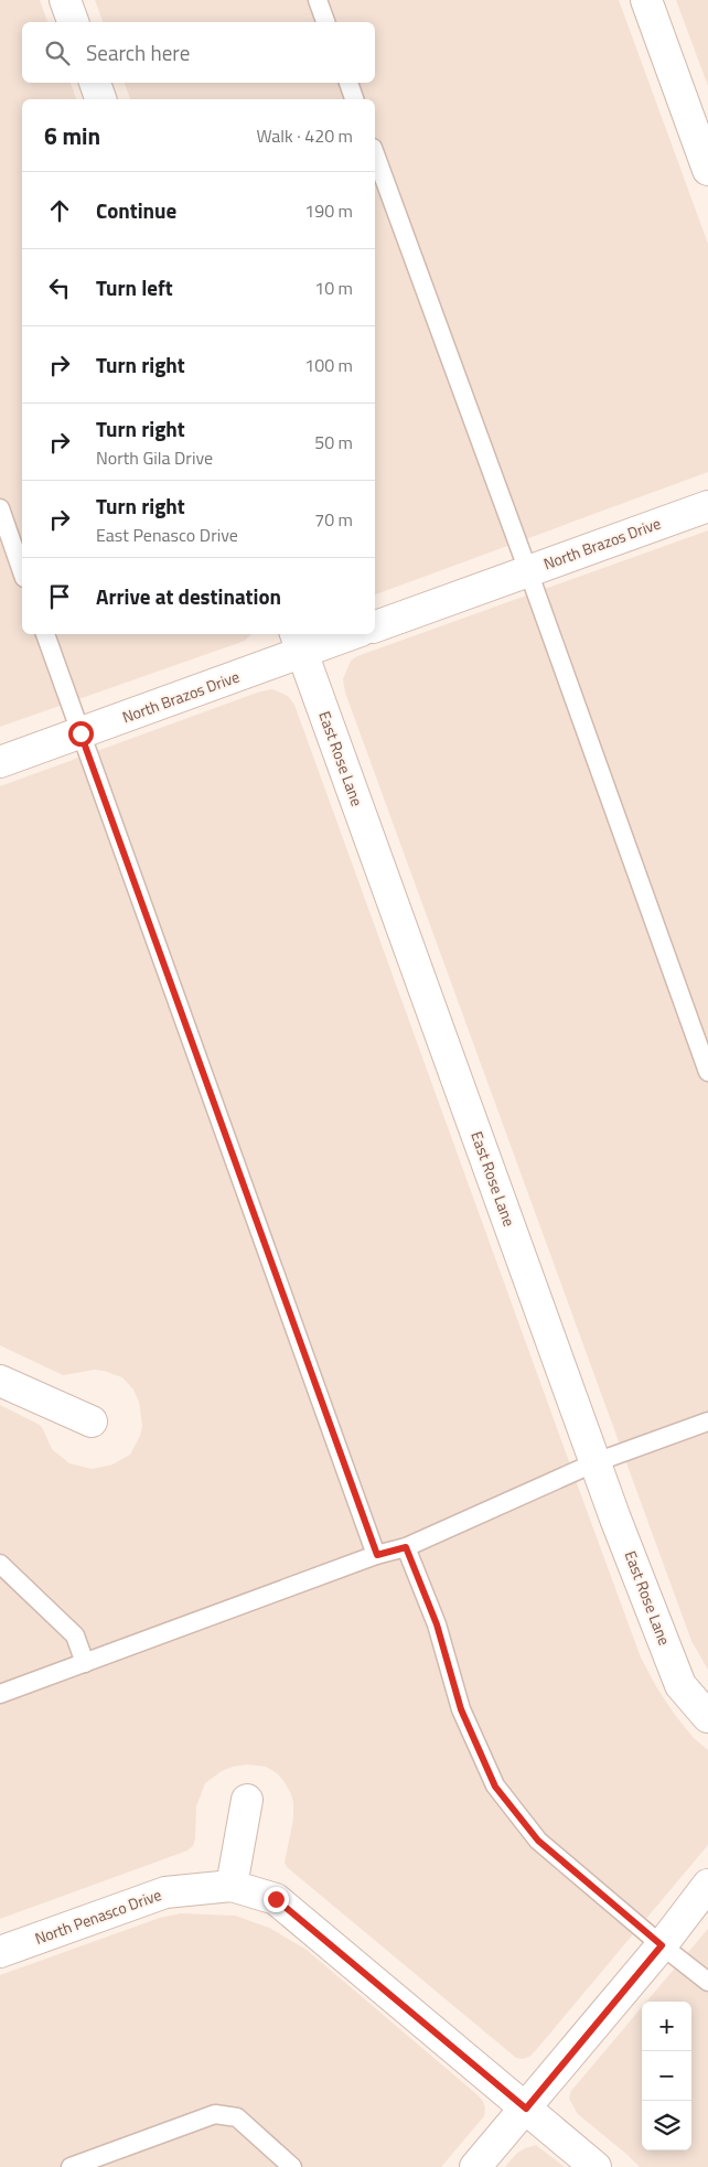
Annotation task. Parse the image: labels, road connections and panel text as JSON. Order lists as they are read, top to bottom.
{
  "streets": {
    "street": ["North Brazos Drive", "East Rose Lane", "North Penasco Drive"]
  },
  "crossings": [
    ["North Brazos Drive", "East Rose Lane"]
  ],
  "page": {
    "search": "Search here",
    "heading": ["6 min", "Walk · 420 m"],
    "list": [
      ["Continue", "190 m"],
      ["Turn left", "10 m"],
      ["Turn right", "100 m"],
      ["Turn right", "North Gila Drive", "50 m"],
      ["Turn right", "East Penasco Drive", "70 m"],
      "Arrive at destination"
    ],
    "map_buttons": ["+", "−"]
  }
}
